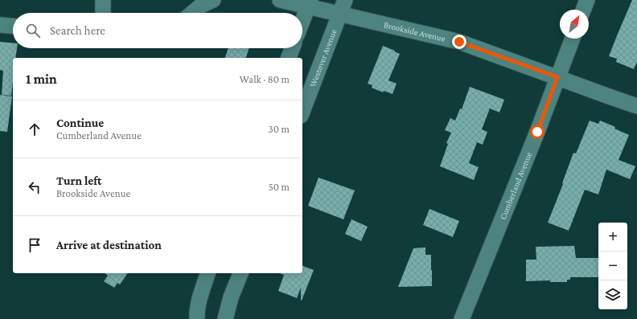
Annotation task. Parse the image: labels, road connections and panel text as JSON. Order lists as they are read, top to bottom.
{
  "streets": {
    "street": ["Brookside Avenue", "Westover Avenue", "Cumberland Avenue"]
  },
  "crossings": [
    ["Brookside Avenue", "Westover Avenue"],
    ["Brookside Avenue", "Cumberland Avenue"]
  ],
  "north": "top right",
  "page": {
    "search": "Search here",
    "heading": ["1 min", "Walk · 80 m"],
    "list": [
      ["Continue", "Cumberland Avenue", "30 m"],
      ["Turn left", "Brookside Avenue", "50 m"],
      "Arrive at destination"
    ],
    "map_buttons": ["+", "−"]
  }
}
